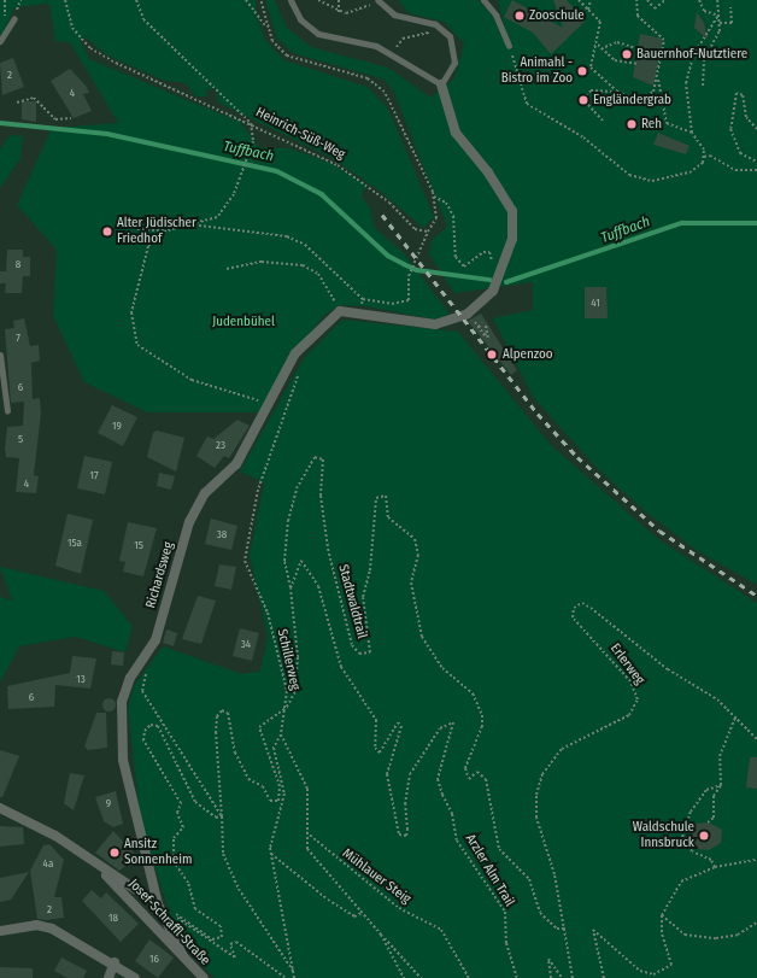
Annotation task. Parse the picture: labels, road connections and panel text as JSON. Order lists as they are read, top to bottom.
{
  "streets": {
    "street": ["Richardsweg", "Josef-Schraffl-Straße"],
    "path": [
      "Heinrich-Süß-Weg",
      "Stadtwaldtrail",
      "Schillerweg",
      "Erlerweg",
      "Arzler Alm Trail",
      "Mühlauer Steig"
    ]
  },
  "crossings": [
    ["Richardsweg", "Josef-Schraffl-Straße"],
    ["Stadtwaldtrail", "Erlerweg"],
    ["Stadtwaldtrail", "Arzler Alm Trail"],
    ["Schillerweg", "Arzler Alm Trail"]
  ],
  "water": ["Tuffbach"],
  "parks": ["Judenbühel"],
  "places": [
    "Zooschule",
    "Bauernhof-Nutztiere",
    "Animahl - Bistro im Zoo",
    "Engländergrab",
    "Reh",
    "Alter Jüdischer Friedhof",
    "Alpenzoo",
    "Waldschule Innsbruck",
    "Ansitz Sonnenheim"
  ],
  "house_numbers": [
    "2",
    "4",
    "8",
    "41",
    "7",
    "6",
    "19",
    "5",
    "23",
    "17",
    "4",
    "38",
    "15a",
    "15",
    "34",
    "13",
    "6",
    "9",
    "4a",
    "2",
    "18",
    "16"
  ]
}
